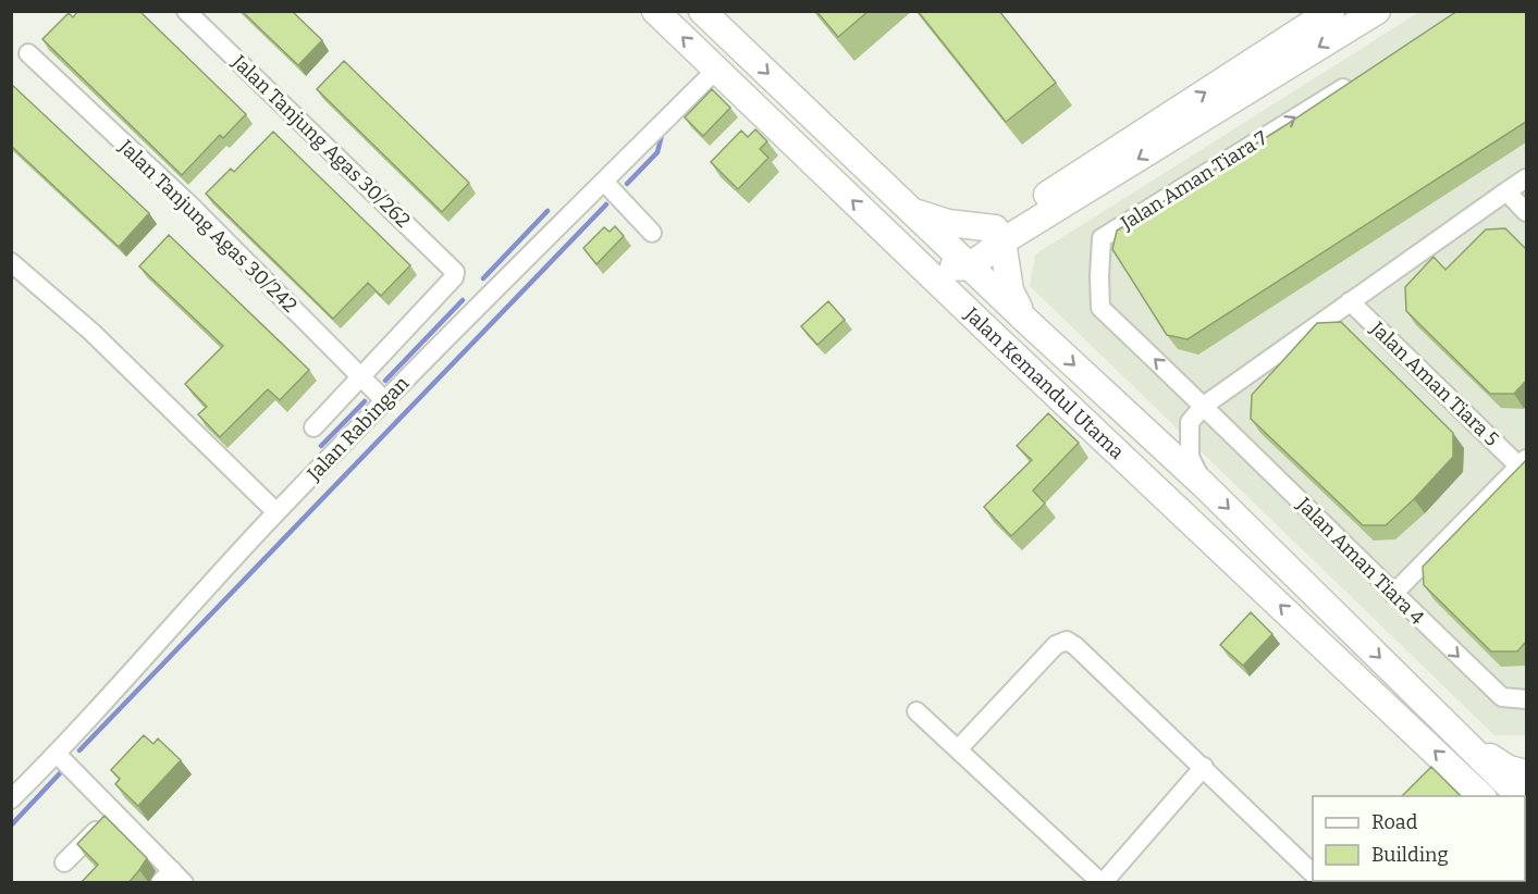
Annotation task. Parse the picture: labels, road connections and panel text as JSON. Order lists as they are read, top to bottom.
{
  "streets": {
    "street": [
      "Jalan Tanjung Agas 30/262",
      "Jalan Aman Tiara 7",
      "Jalan Tanjung Agas 30/242",
      "Jalan Kemandul Utama",
      "Jalan Aman Tiara 5",
      "Jalan Rabingan",
      "Jalan Aman Tiara 4"
    ]
  },
  "crossings": [
    ["Jalan Tanjung Agas 30/262", "Jalan Tanjung Agas 30/242"],
    ["Jalan Aman Tiara 7", "Jalan Aman Tiara 4"],
    ["Jalan Tanjung Agas 30/242", "Jalan Rabingan"]
  ],
  "legend": ["Road", "Building"]
}
